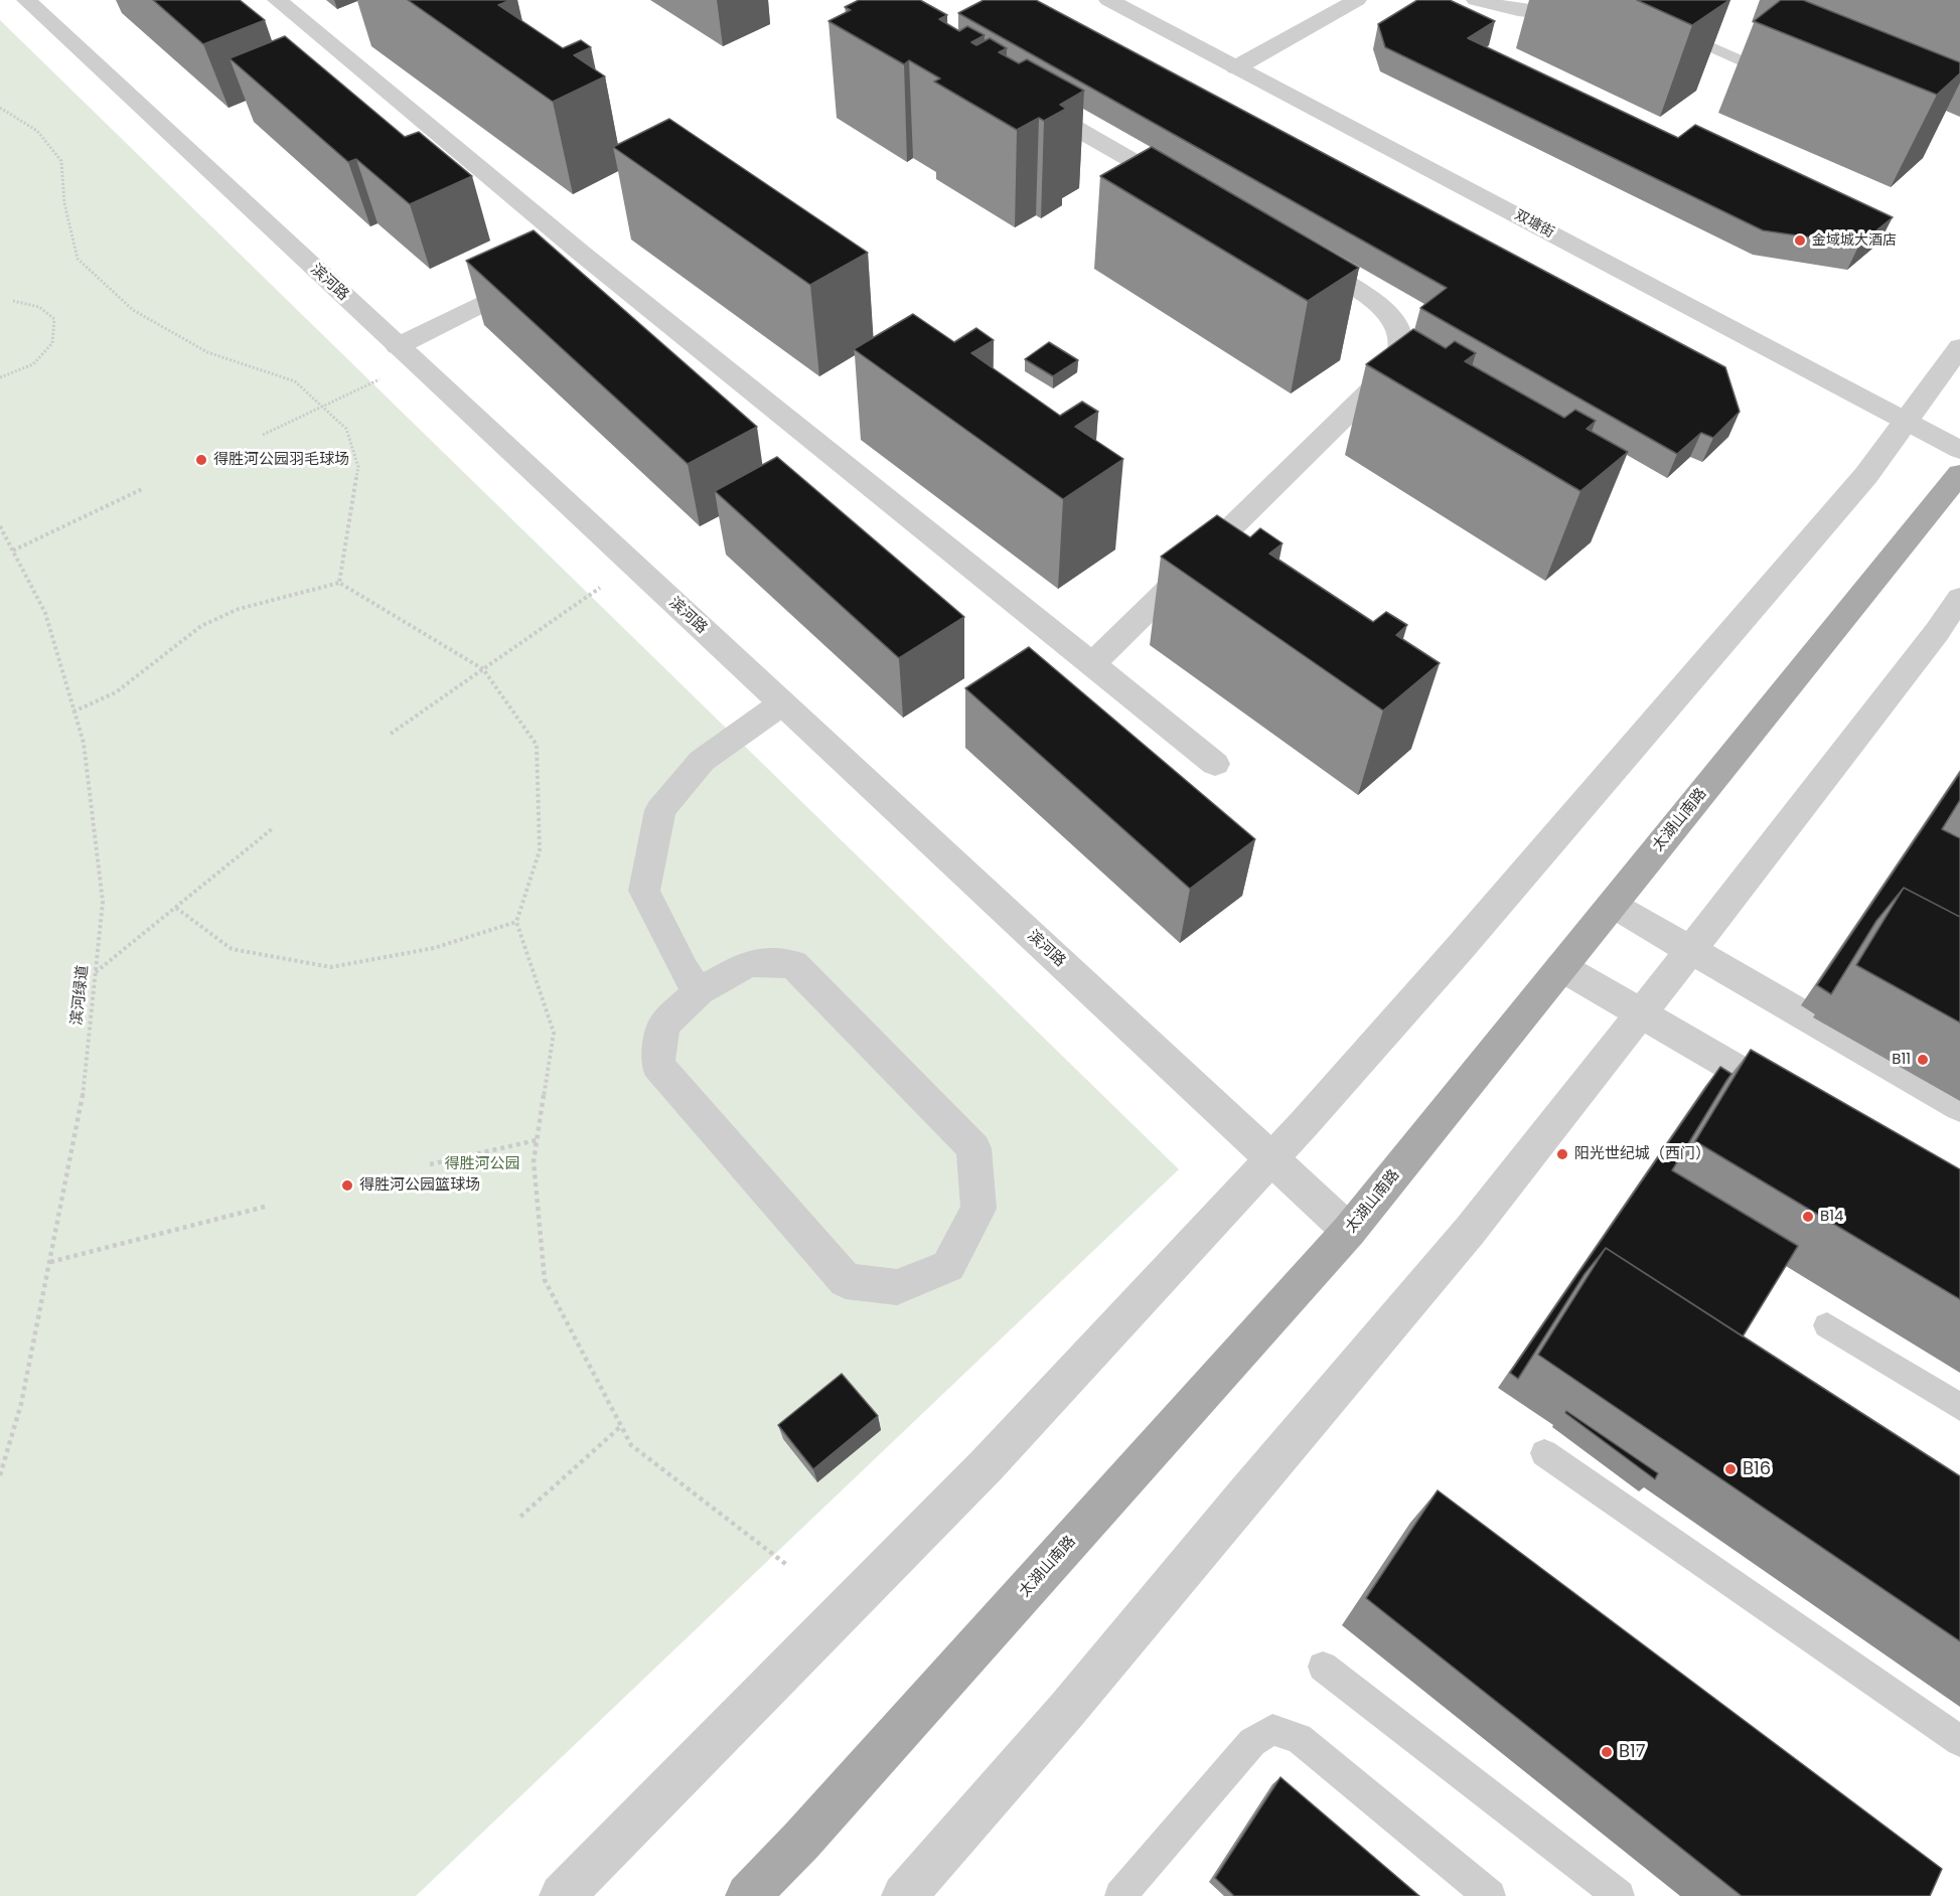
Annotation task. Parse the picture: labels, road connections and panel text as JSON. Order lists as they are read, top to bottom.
{
  "streets": {
    "main road": ["太湖山南路"],
    "street": ["双塘街", "滨河路"],
    "path": ["滨河绿道"]
  },
  "crossings": [
    ["滨河路", "太湖山南路"]
  ],
  "parks": ["得胜河公园"],
  "places": [
    "金域城大酒店",
    "得胜河公园羽毛球场",
    "B11",
    "阳光世纪城（西门）",
    "得胜河公园篮球场",
    "B14",
    "B16",
    "B17"
  ]
}
